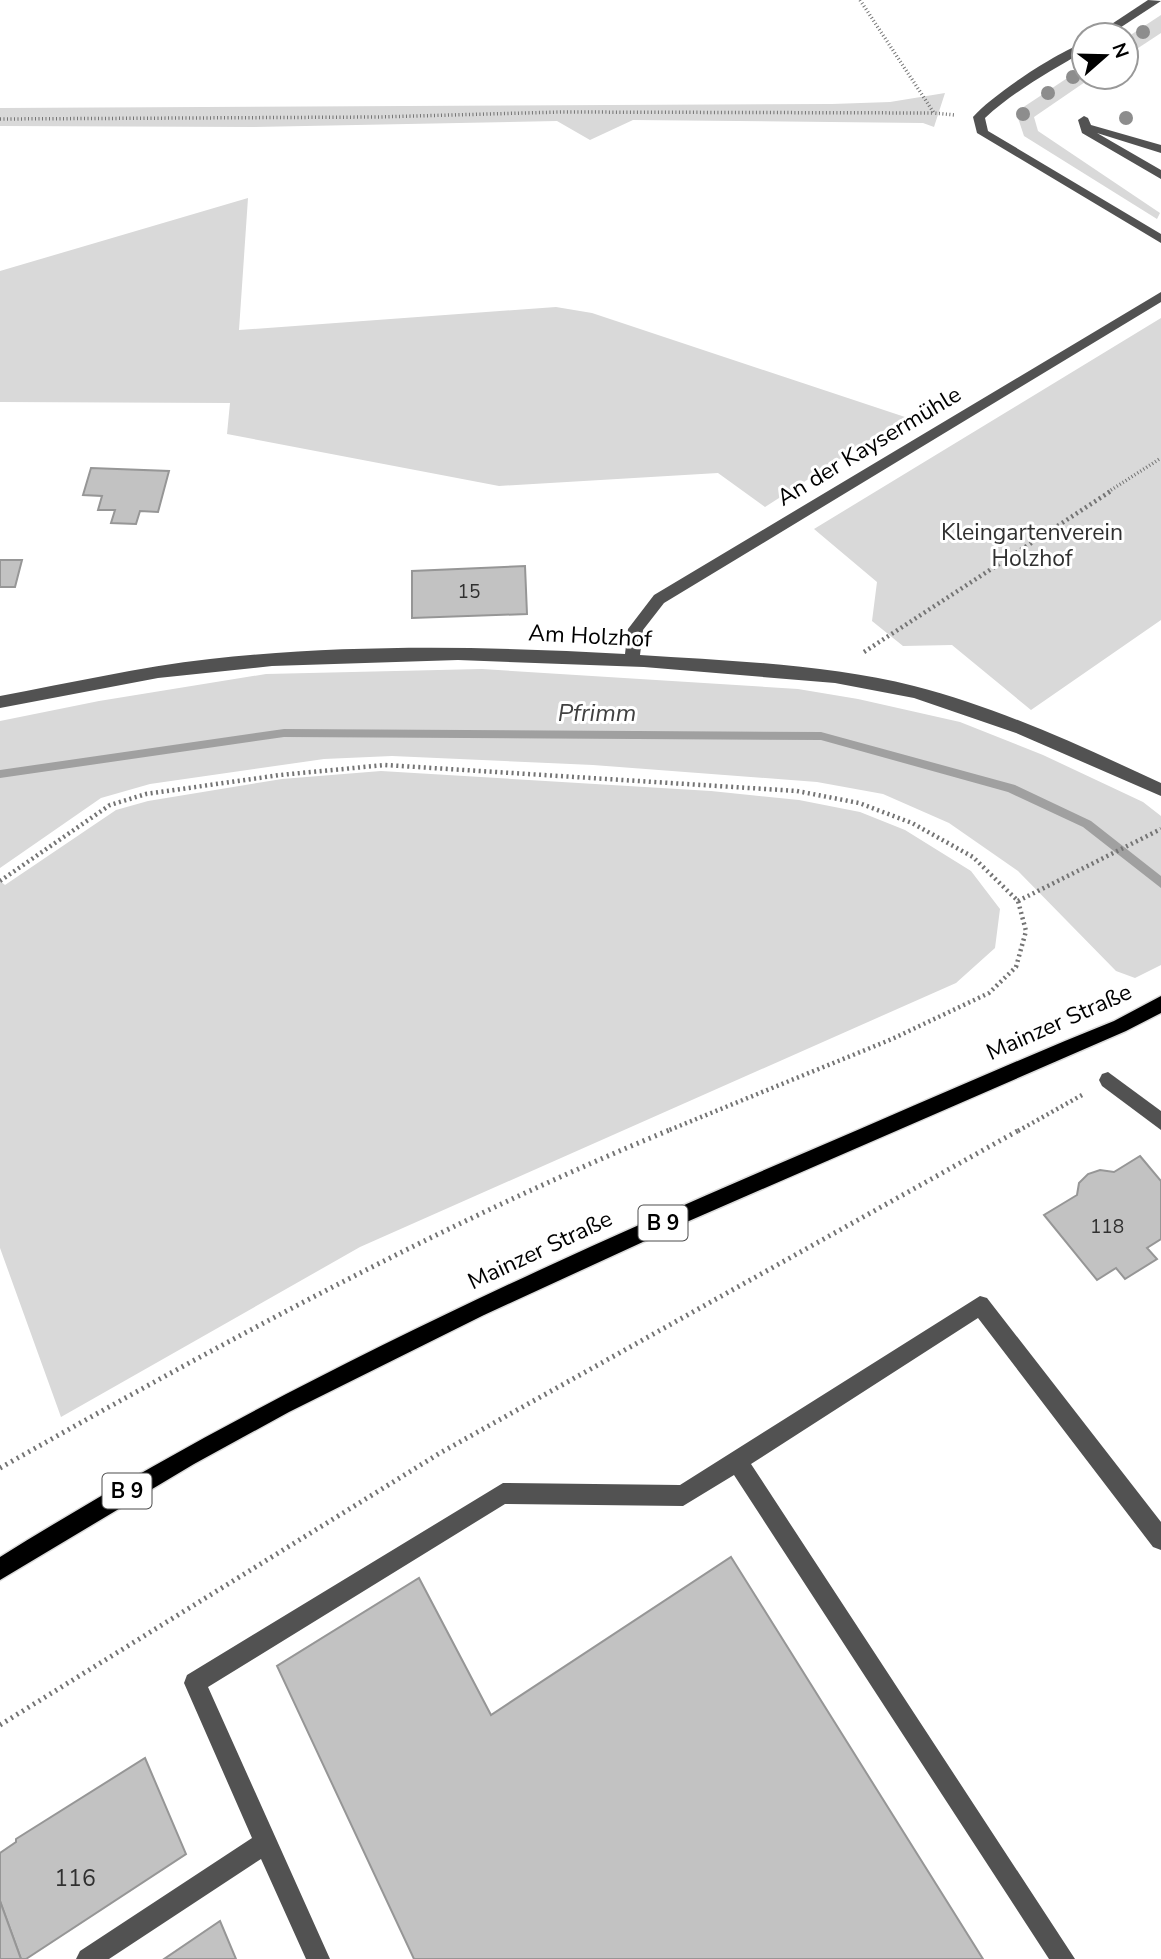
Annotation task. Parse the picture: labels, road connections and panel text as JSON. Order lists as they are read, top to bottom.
{
  "streets": {
    "main road": ["Mainzer Straße", "B 9"],
    "street": ["An der Kaysermühle", "Am Holzhof"]
  },
  "crossings": [
    ["An der Kaysermühle", "Am Holzhof"]
  ],
  "water": ["Pfrimm"],
  "parks": ["Kleingartenverein Holzhof"],
  "house_numbers": ["15", "118", "116"],
  "north": "right"
}
